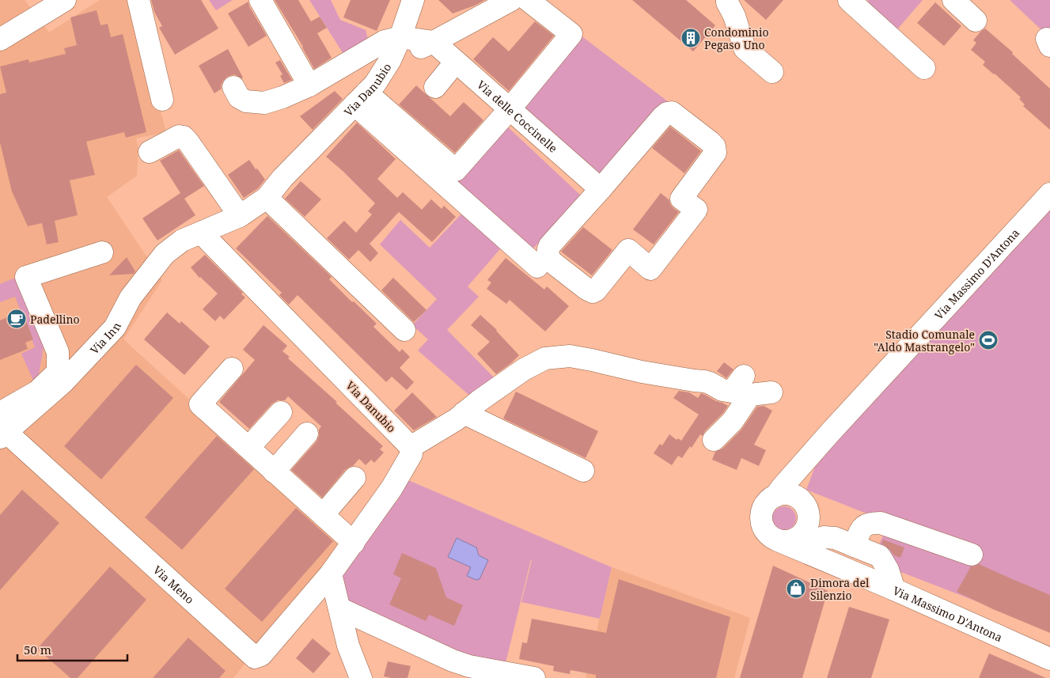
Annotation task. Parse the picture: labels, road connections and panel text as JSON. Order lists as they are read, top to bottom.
{
  "streets": {
    "street": [
      "Via Danubio",
      "Via delle Coccinelle",
      "Via Massimo D'Antona",
      "Via Inn",
      "Via Meno"
    ]
  },
  "crossings": [
    ["Via Danubio", "Via Inn"],
    ["Via Inn", "Via Meno"]
  ],
  "places": {
    "building": ["Condominio Pegaso Uno"],
    "cafe": ["Padellino"],
    "sports": ["Stadio Comunale \"Aldo Mastrangelo\""],
    "shop": ["Dimora del Silenzio"]
  },
  "scale_bar": "50 m"
}
